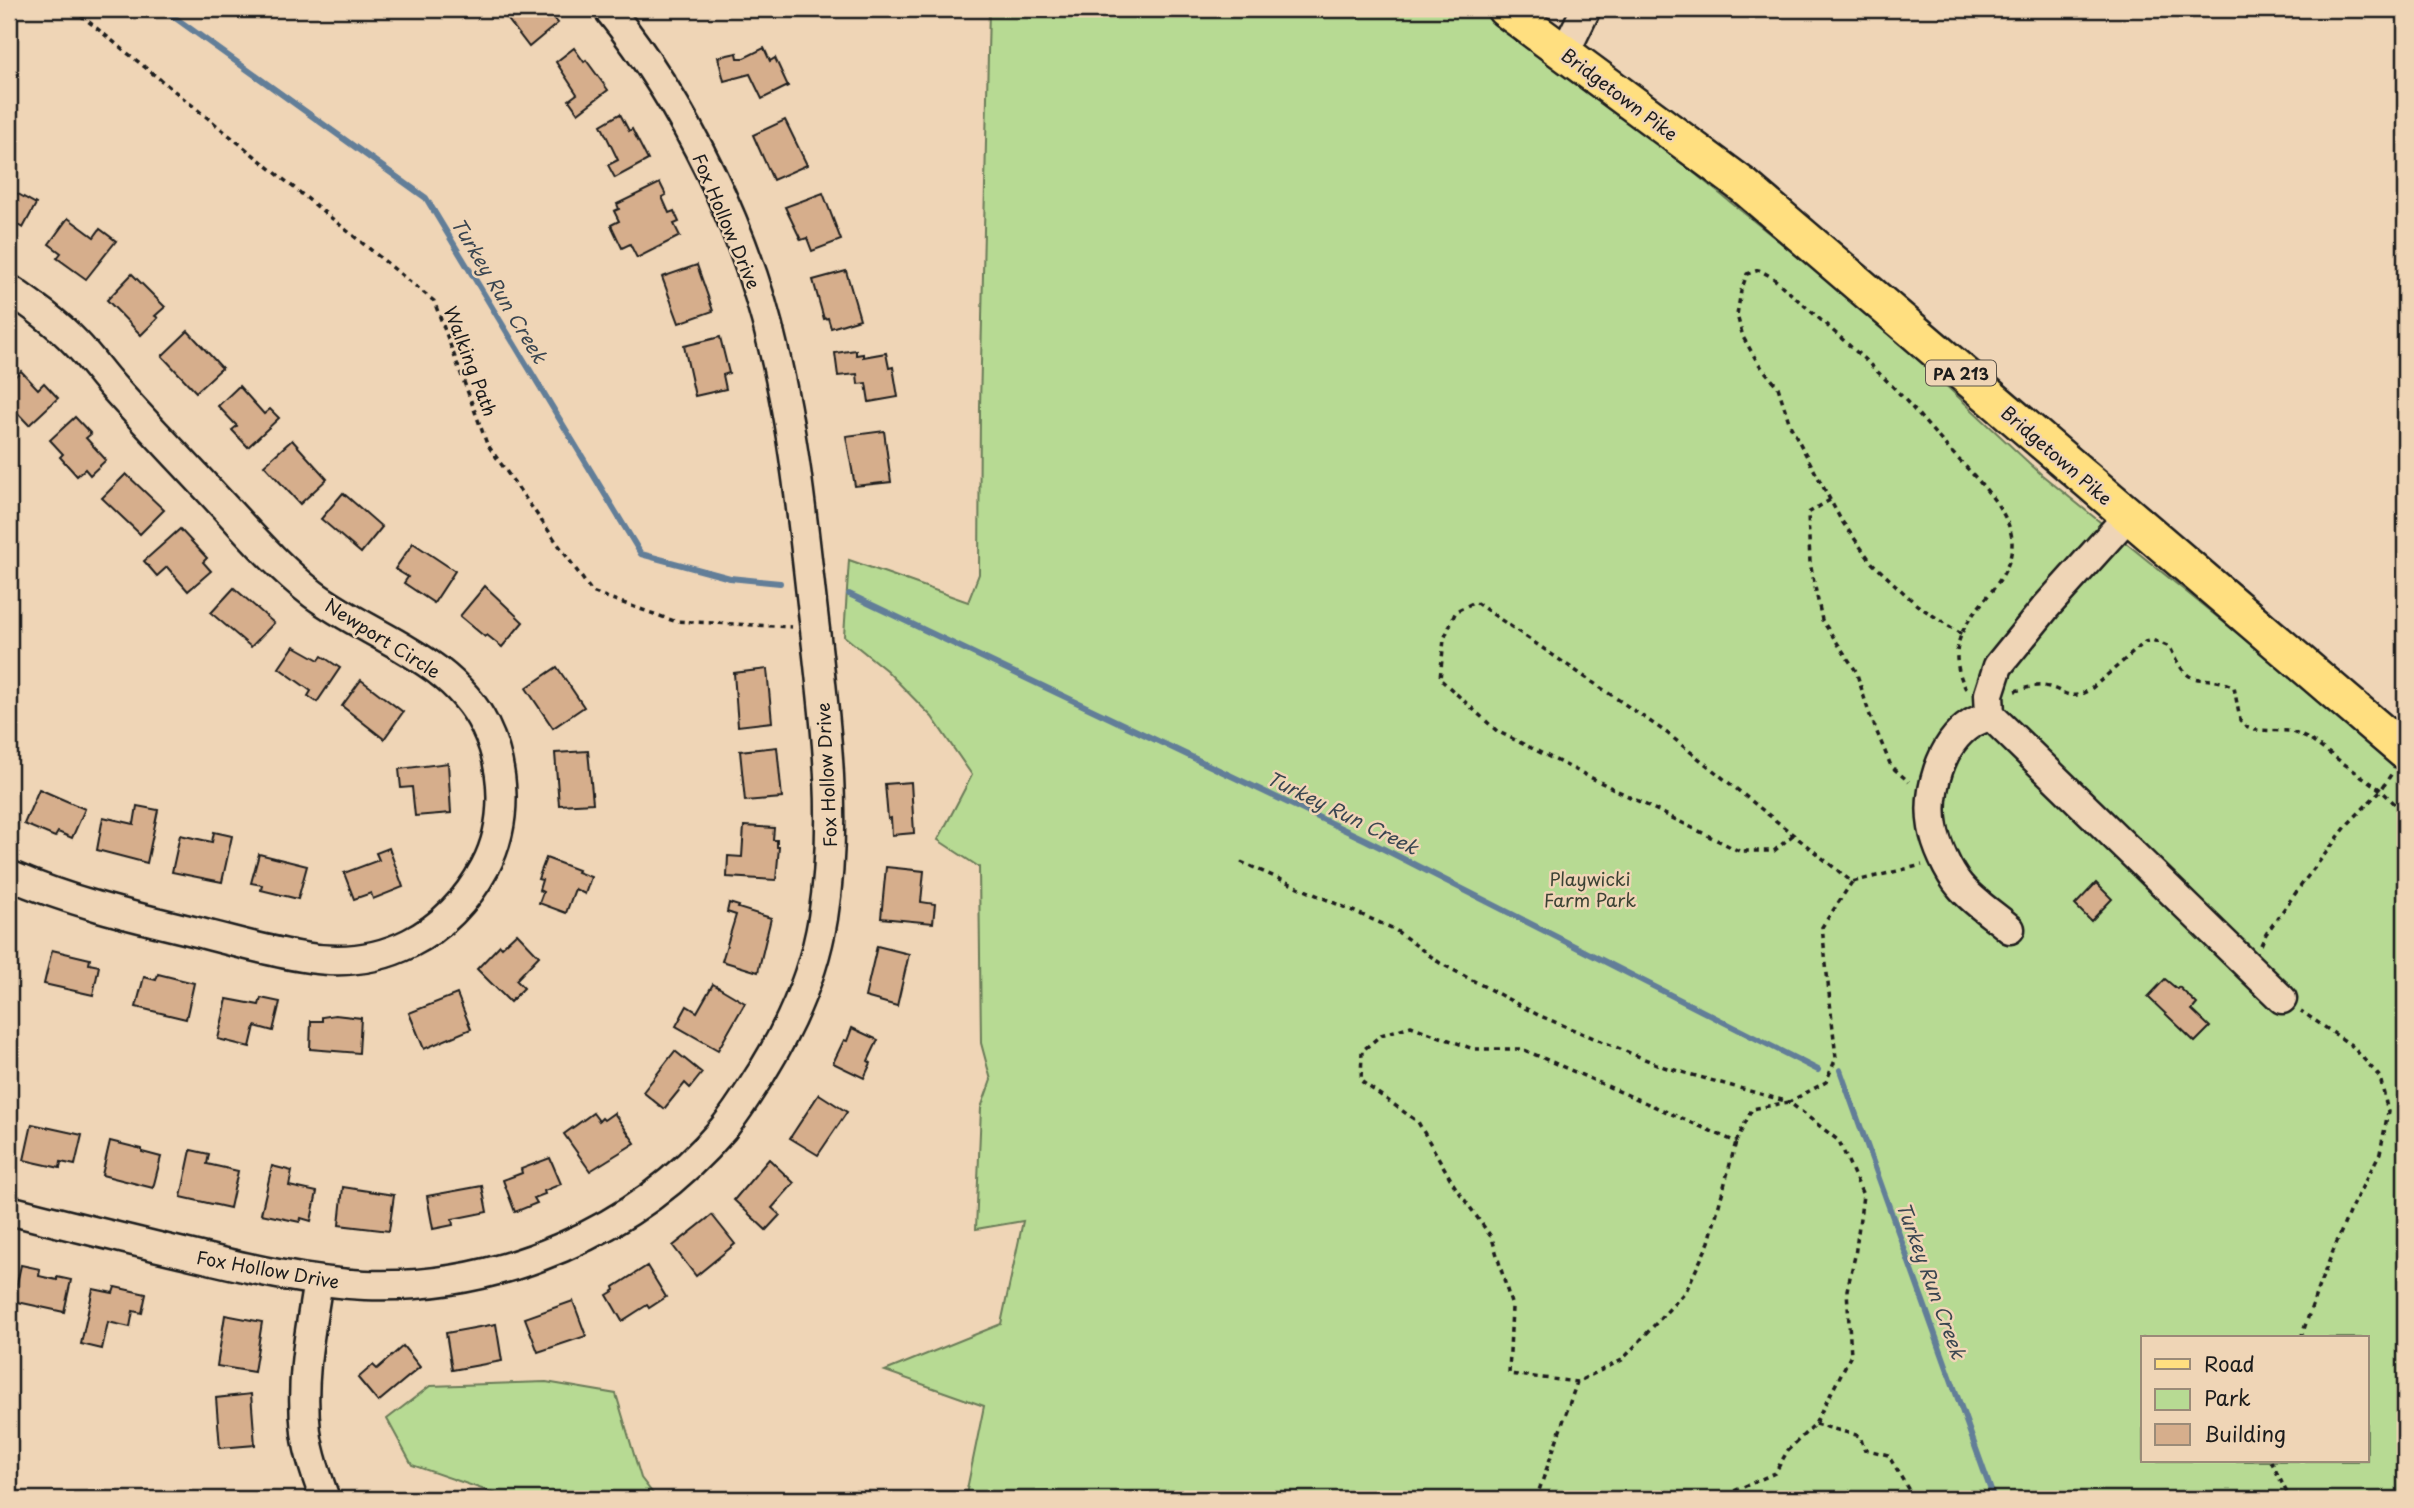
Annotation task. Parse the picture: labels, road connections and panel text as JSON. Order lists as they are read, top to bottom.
{
  "streets": {
    "main road": ["Bridgetown Pike", "PA 213"],
    "street": ["Fox Hollow Drive", "Newport Circle"],
    "path": ["Walking Path"]
  },
  "crossings": [
    ["Fox Hollow Drive", "Walking Path"]
  ],
  "water": ["Turkey Run Creek"],
  "parks": ["Playwicki Farm Park"],
  "legend": ["Road", "Park", "Building"]
}
